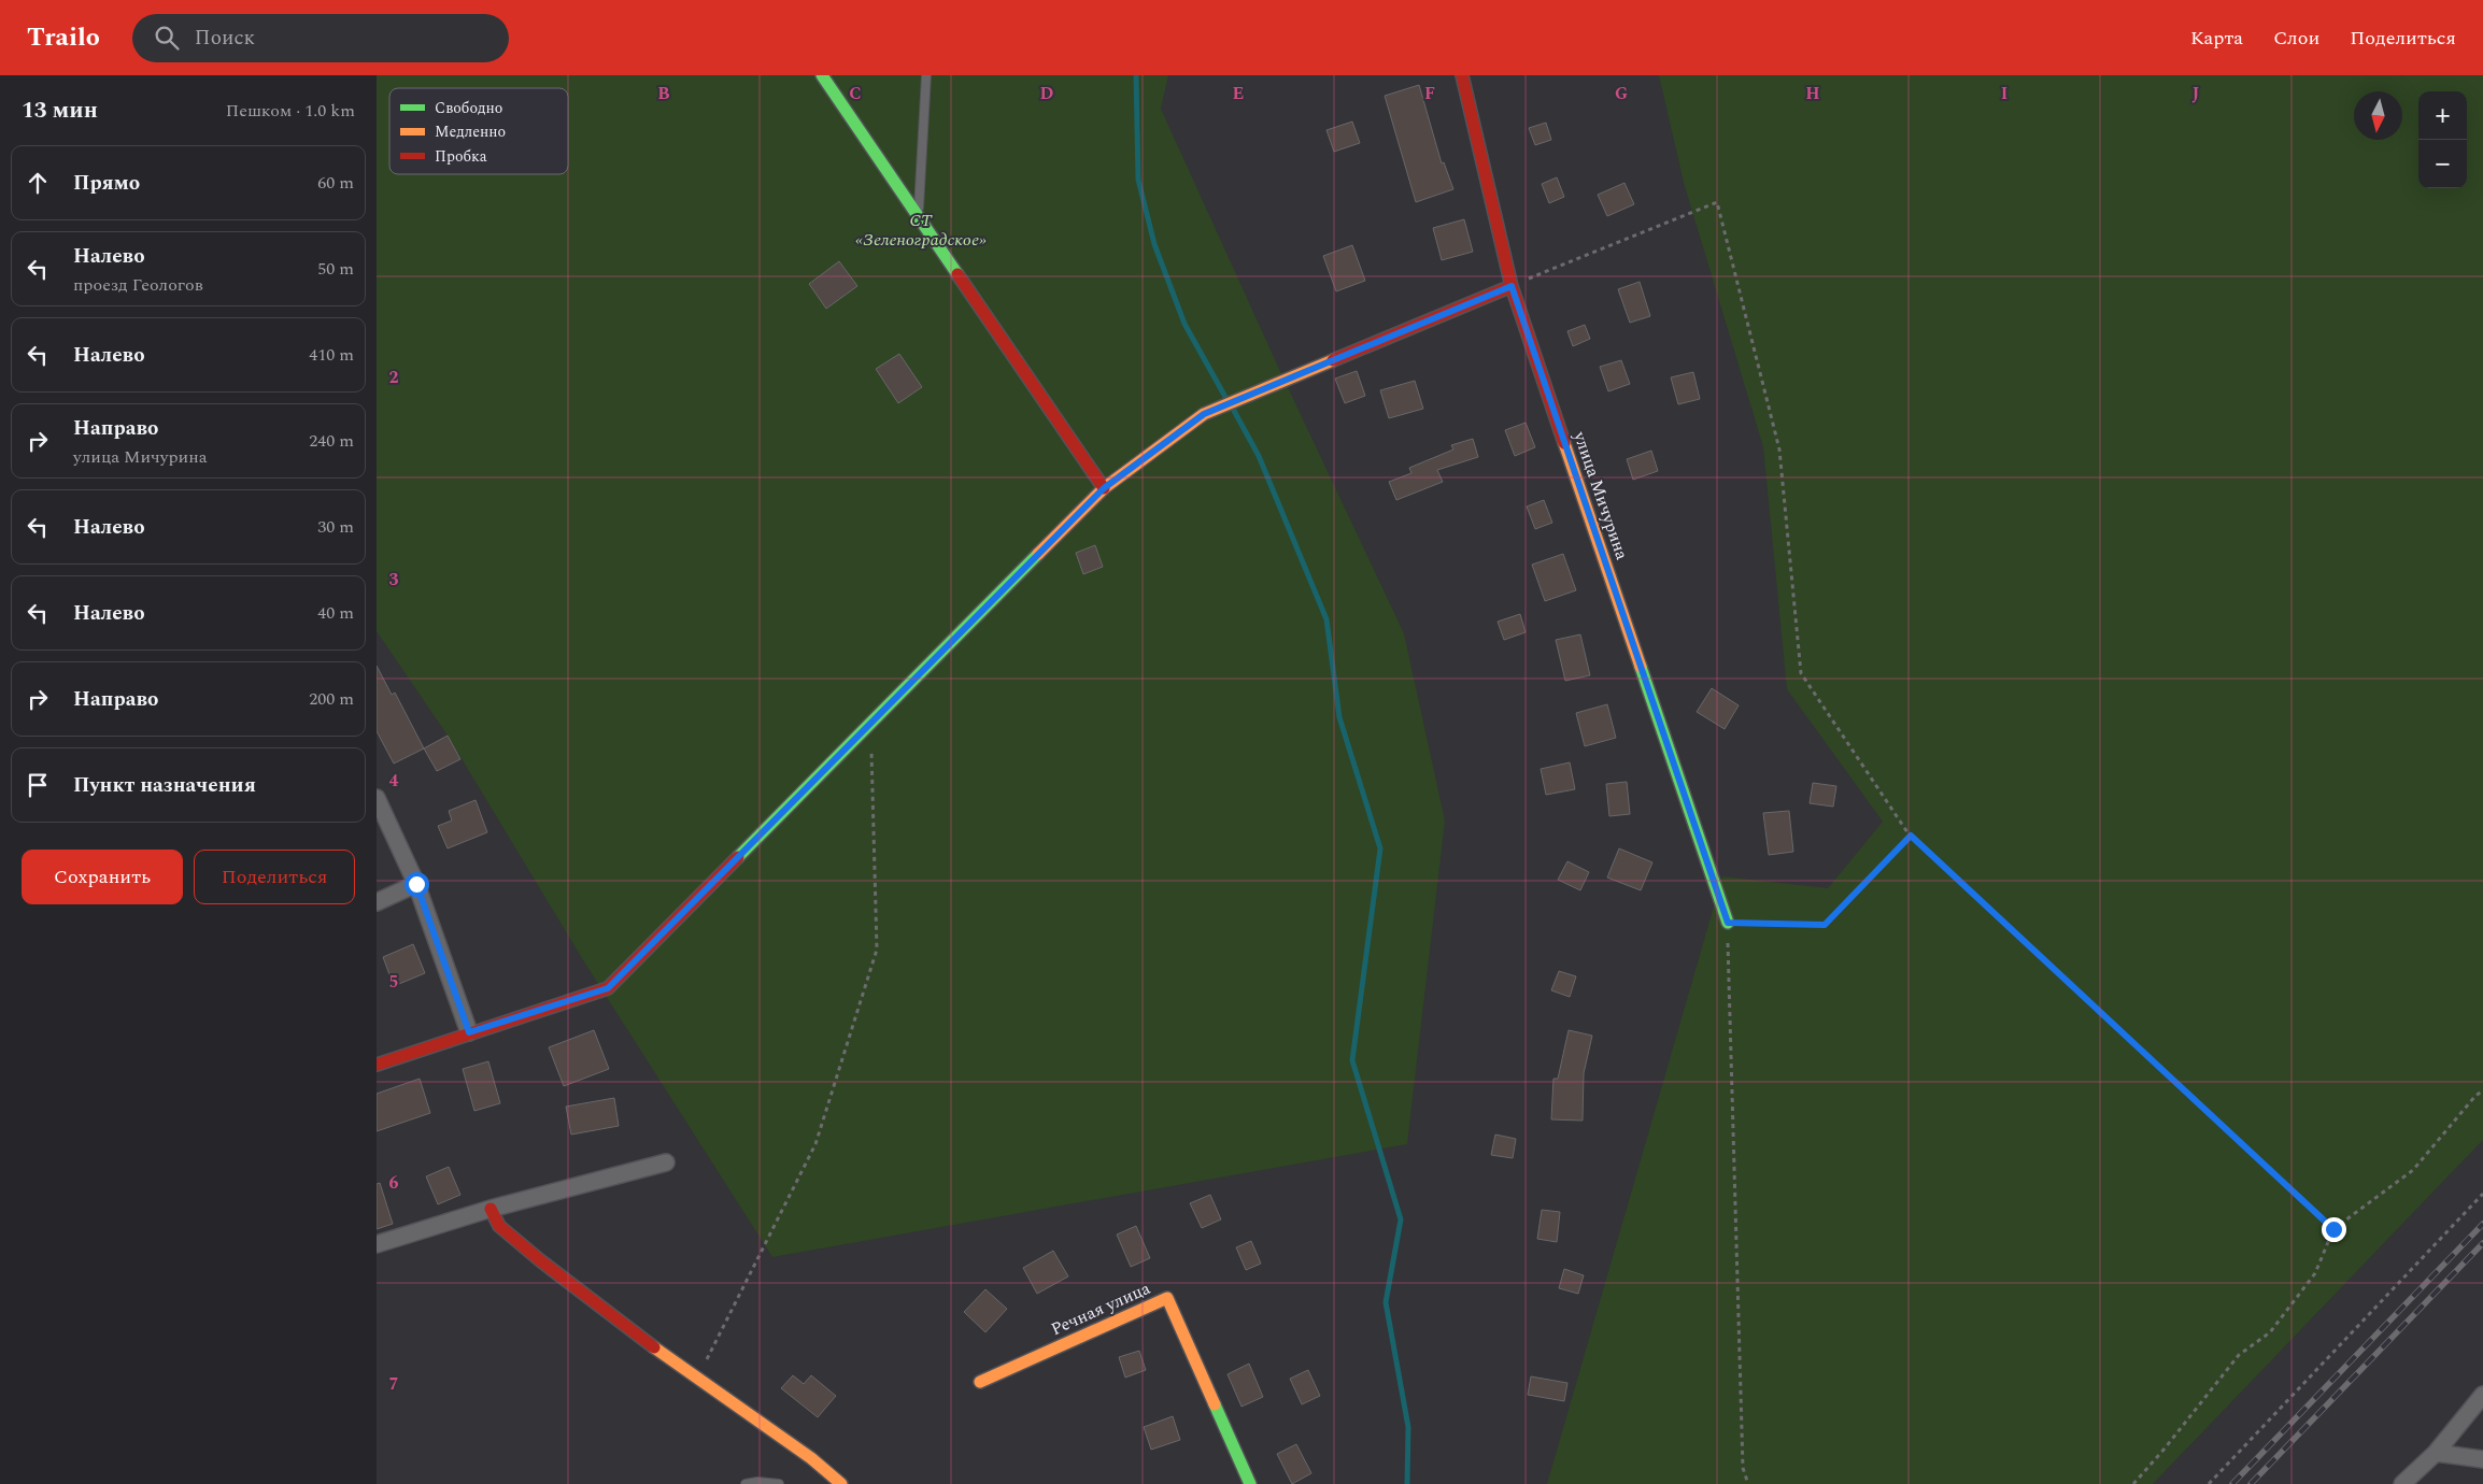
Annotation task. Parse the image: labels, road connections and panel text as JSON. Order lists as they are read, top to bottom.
{
  "streets": {
    "street": ["улица Мичурина", "Речная улица"]
  },
  "parks": ["СТ «Зеленоградское»"],
  "legend": ["Свободно", "Медленно", "Пробка"],
  "north": "bottom",
  "page": {
    "header": "Trailo",
    "search": "Поиск",
    "nav": ["Карта", "Слои", "Поделиться"],
    "heading": ["13 мин", "Пешком · 1.0 km"],
    "map_buttons": ["+", "−"],
    "list": [
      ["Прямо", "60 m"],
      ["Налево", "проезд Геологов", "50 m"],
      ["Налево", "410 m"],
      ["Направо", "улица Мичурина", "240 m"],
      ["Налево", "30 m"],
      ["Налево", "40 m"],
      ["Направо", "200 m"],
      "Пункт назначения"
    ],
    "buttons": ["Сохранить", "Поделиться"]
  },
  "grid": {
    "columns": [
      "B",
      "C",
      "D",
      "E",
      "F",
      "G",
      "H",
      "I",
      "J"
    ],
    "rows": [
      "2",
      "3",
      "4",
      "5",
      "6",
      "7"
    ]
  }
}
